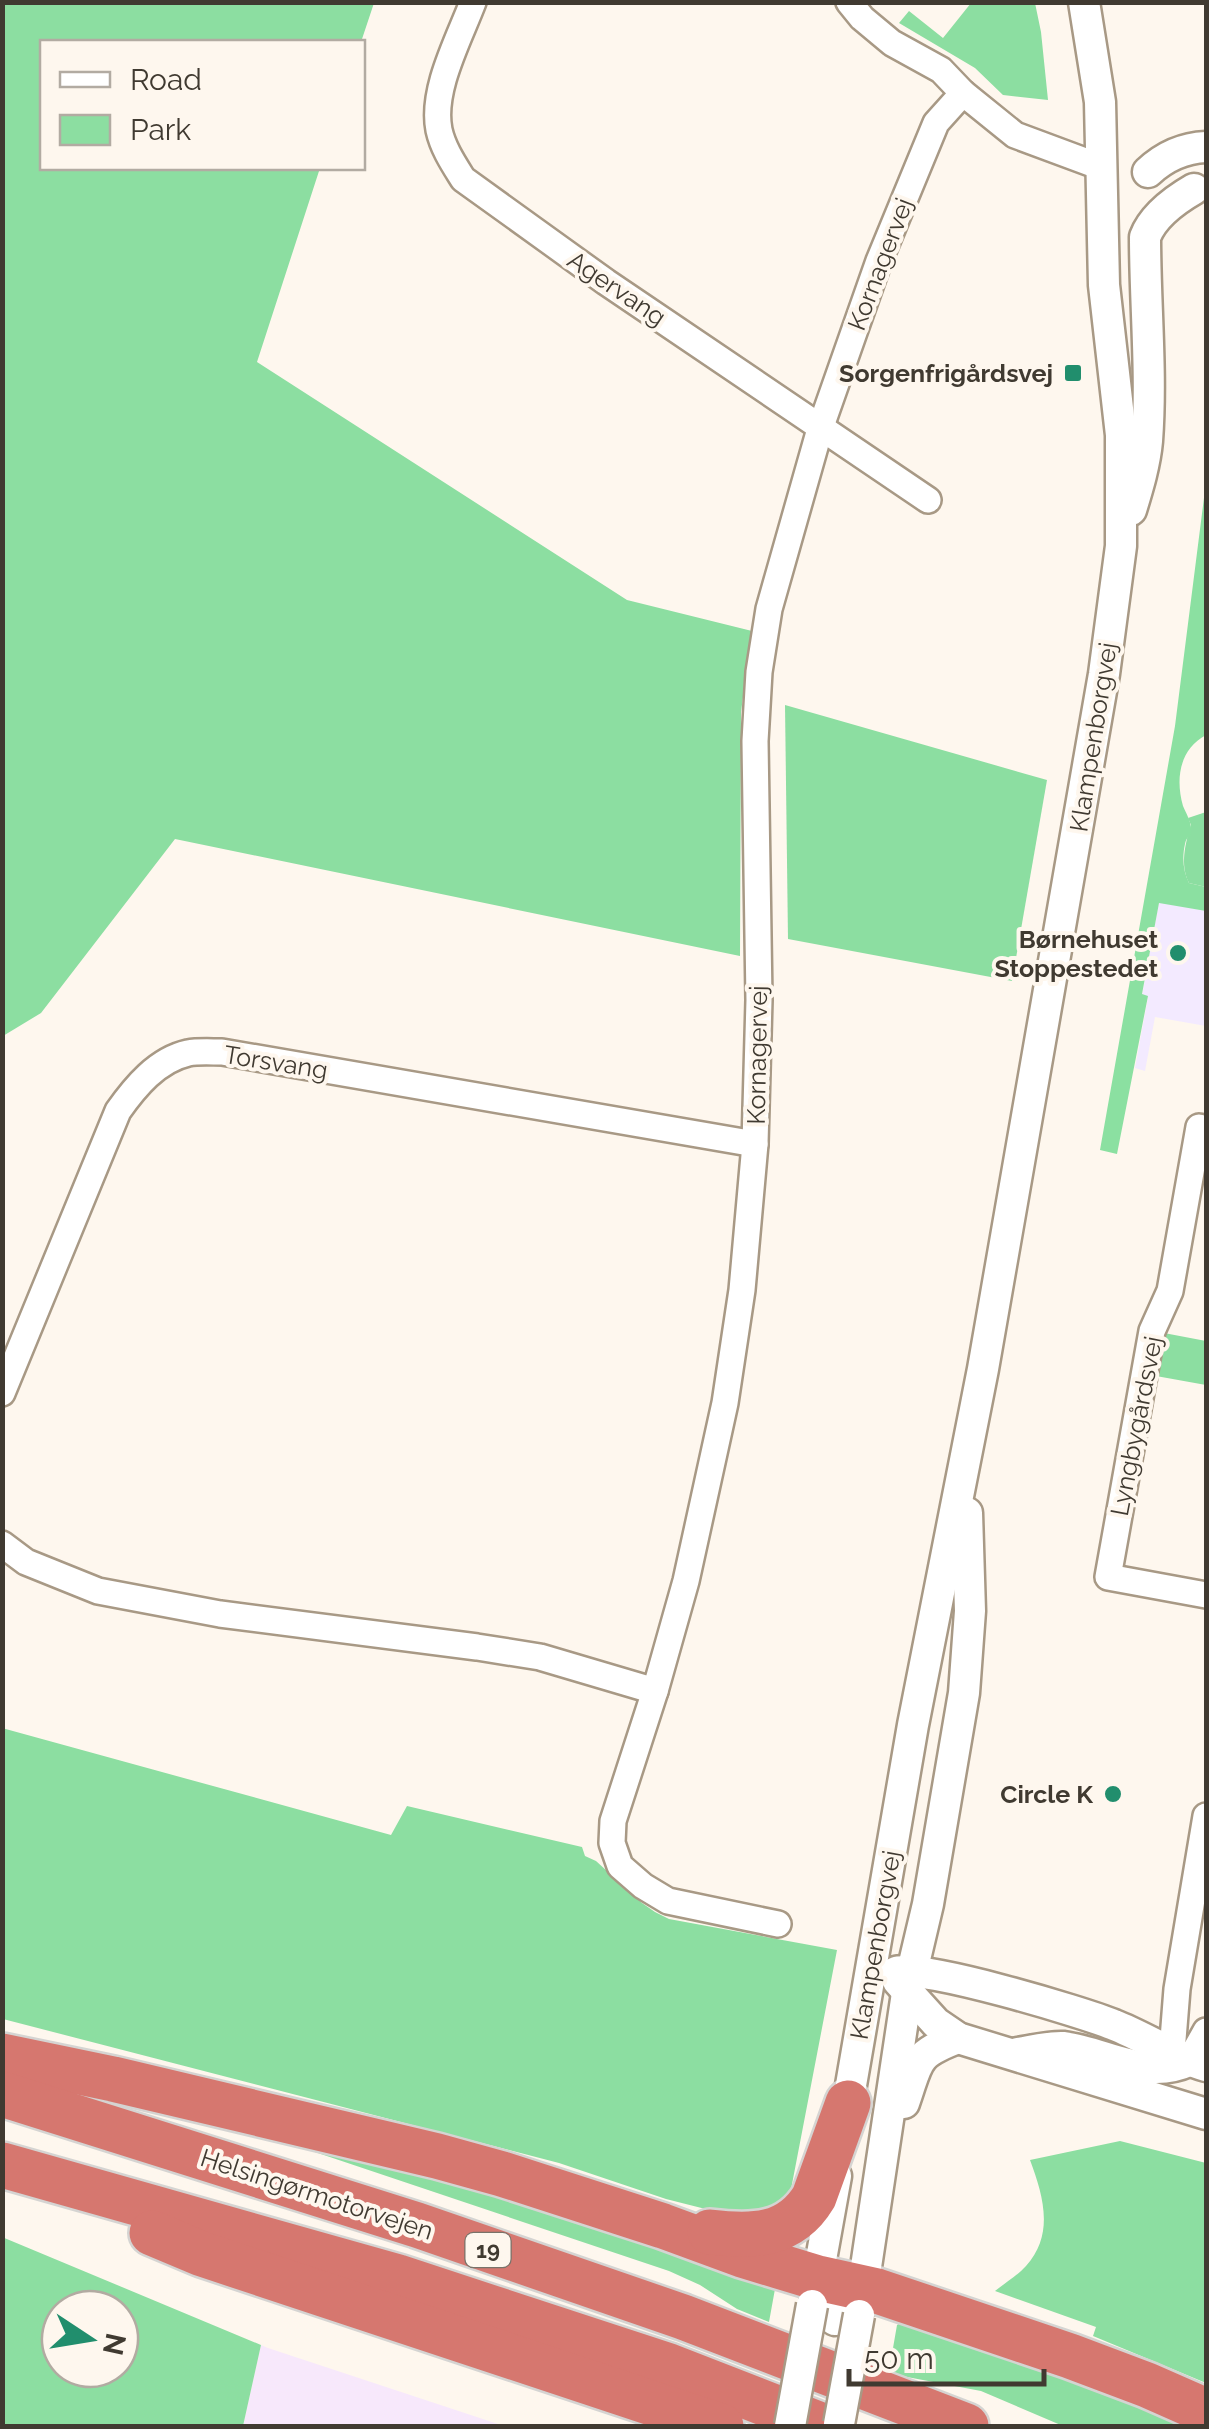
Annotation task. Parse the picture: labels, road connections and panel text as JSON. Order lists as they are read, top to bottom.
{
  "streets": {
    "highway": ["Helsingørmotorvejen", "19"],
    "street": [
      "Kornagervej",
      "Agervang",
      "Klampenborgvej",
      "Torsvang",
      "Lyngbygårdsvej"
    ]
  },
  "crossings": [
    ["Kornagervej", "Agervang"],
    ["Kornagervej", "Torsvang"],
    ["Klampenborgvej", "19"]
  ],
  "places": {
    "transit": ["Sorgenfrigårdsvej"],
    "other": ["Børnehuset Stoppestedet", "Circle K"]
  },
  "legend": ["Road", "Park"],
  "scale_bar": "50 m",
  "north": "right"
}
